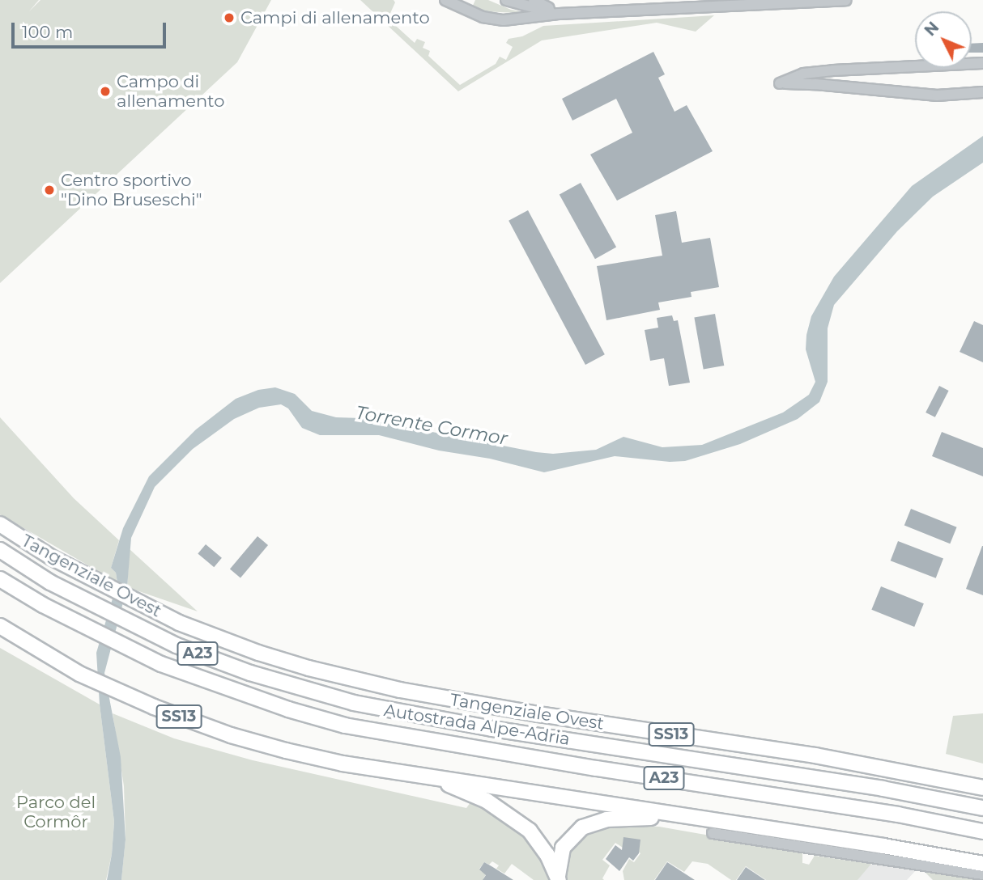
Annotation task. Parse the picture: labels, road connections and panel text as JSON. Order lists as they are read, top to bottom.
{
  "streets": {
    "highway": [
      "Tangenziale Ovest",
      "A23",
      "SS13",
      "Autostrada Alpe-Adria"
    ]
  },
  "water": ["Torrente Cormor"],
  "parks": ["Parco del Cormôr"],
  "places": ["Campi di allenamento", "Campo di allenamento", "Centro sportivo \"Dino Bruseschi\""],
  "scale_bar": "100 m",
  "north": "top left"
}
